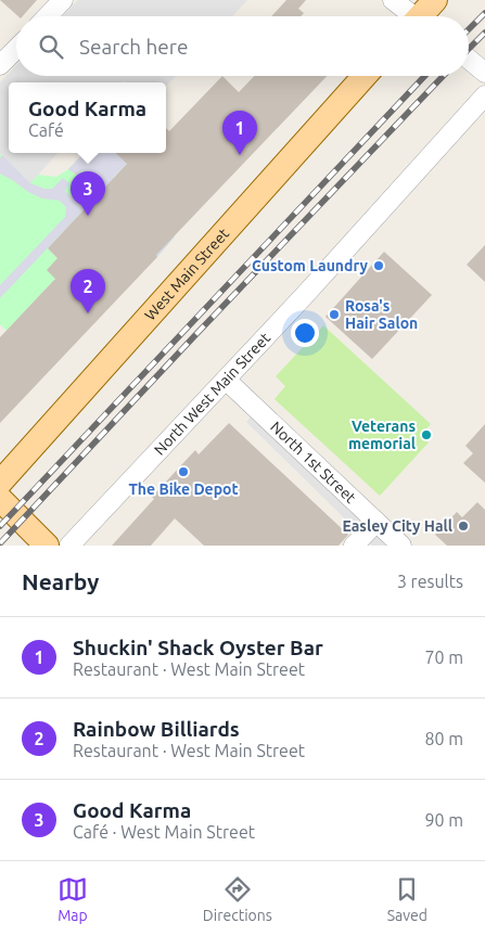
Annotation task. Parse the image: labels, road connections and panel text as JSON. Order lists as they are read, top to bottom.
{
  "streets": {
    "main road": ["West Main Street"],
    "street": ["North West Main Street", "North 1st Street"]
  },
  "crossings": [
    ["North West Main Street", "North 1st Street"]
  ],
  "places": [
    "Custom Laundry",
    "Rosa's Hair Salon",
    "Veterans memorial",
    "The Bike Depot",
    "Easley City Hall"
  ],
  "page": {
    "search": "Search here",
    "popup": ["Good Karma", "Café"],
    "pins": ["1", "3", "2"],
    "heading": ["Nearby", "3 results"],
    "list": [
      {
        "mark": "1",
        "name": "Shuckin' Shack Oyster Bar",
        "note": "Restaurant · West Main Street",
        "value": "70 m"
      },
      {
        "mark": "2",
        "name": "Rainbow Billiards",
        "note": "Restaurant · West Main Street",
        "value": "80 m"
      },
      {
        "mark": "3",
        "name": "Good Karma",
        "note": "Café · West Main Street",
        "value": "90 m"
      }
    ],
    "nav": ["Map", "Directions", "Saved"]
  }
}
